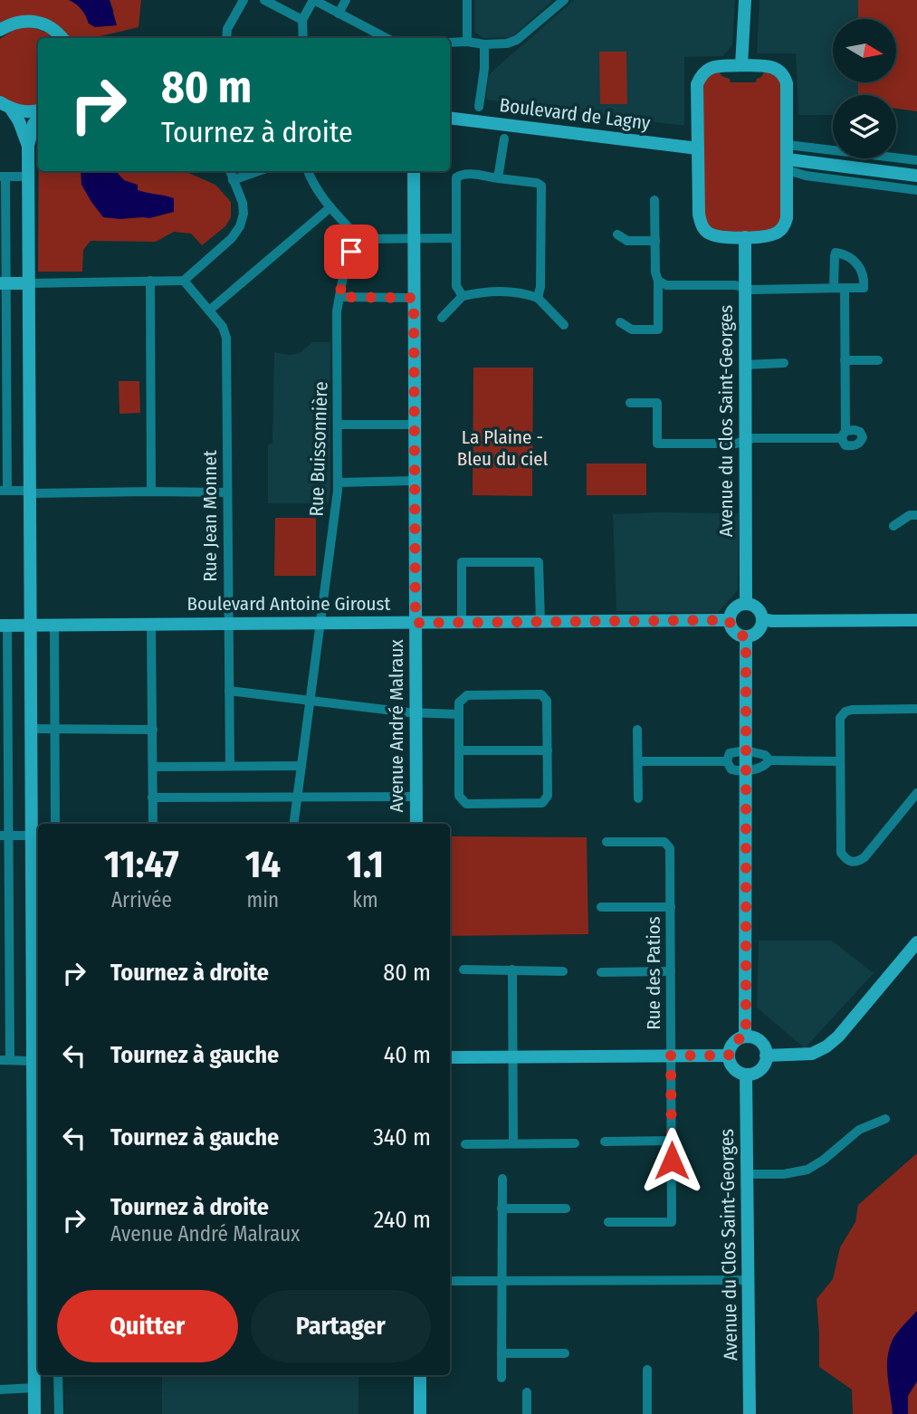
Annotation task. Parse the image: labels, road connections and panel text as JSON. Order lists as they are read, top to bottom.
{
  "streets": {
    "street": [
      "Boulevard de Lagny",
      "Avenue du Clos Saint-Georges",
      "Rue Buissonnière",
      "Rue Jean Monnet",
      "Boulevard Antoine Giroust",
      "Avenue André Malraux",
      "Rue des Patios"
    ]
  },
  "crossings": [
    ["Avenue du Clos Saint-Georges", "Boulevard Antoine Giroust"],
    ["Rue Buissonnière", "Boulevard Antoine Giroust"],
    ["Rue Jean Monnet", "Boulevard Antoine Giroust"],
    ["Boulevard Antoine Giroust", "Avenue André Malraux"]
  ],
  "parks": ["La Plaine - Bleu du ciel"],
  "north": "right",
  "page": {
    "turn": ["80 m", "Tournez à droite"],
    "eta": [
      "11:47",
      "Arrivée",
      "14",
      "min",
      "1.1",
      "km"
    ],
    "list": [
      {
        "name": "Tournez à droite",
        "value": "80 m"
      },
      {
        "name": "Tournez à gauche",
        "value": "40 m"
      },
      {
        "name": "Tournez à gauche",
        "value": "340 m"
      },
      {
        "name": "Tournez à droite",
        "note": "Avenue André Malraux",
        "value": "240 m"
      }
    ],
    "buttons": ["Quitter", "Partager"]
  }
}
